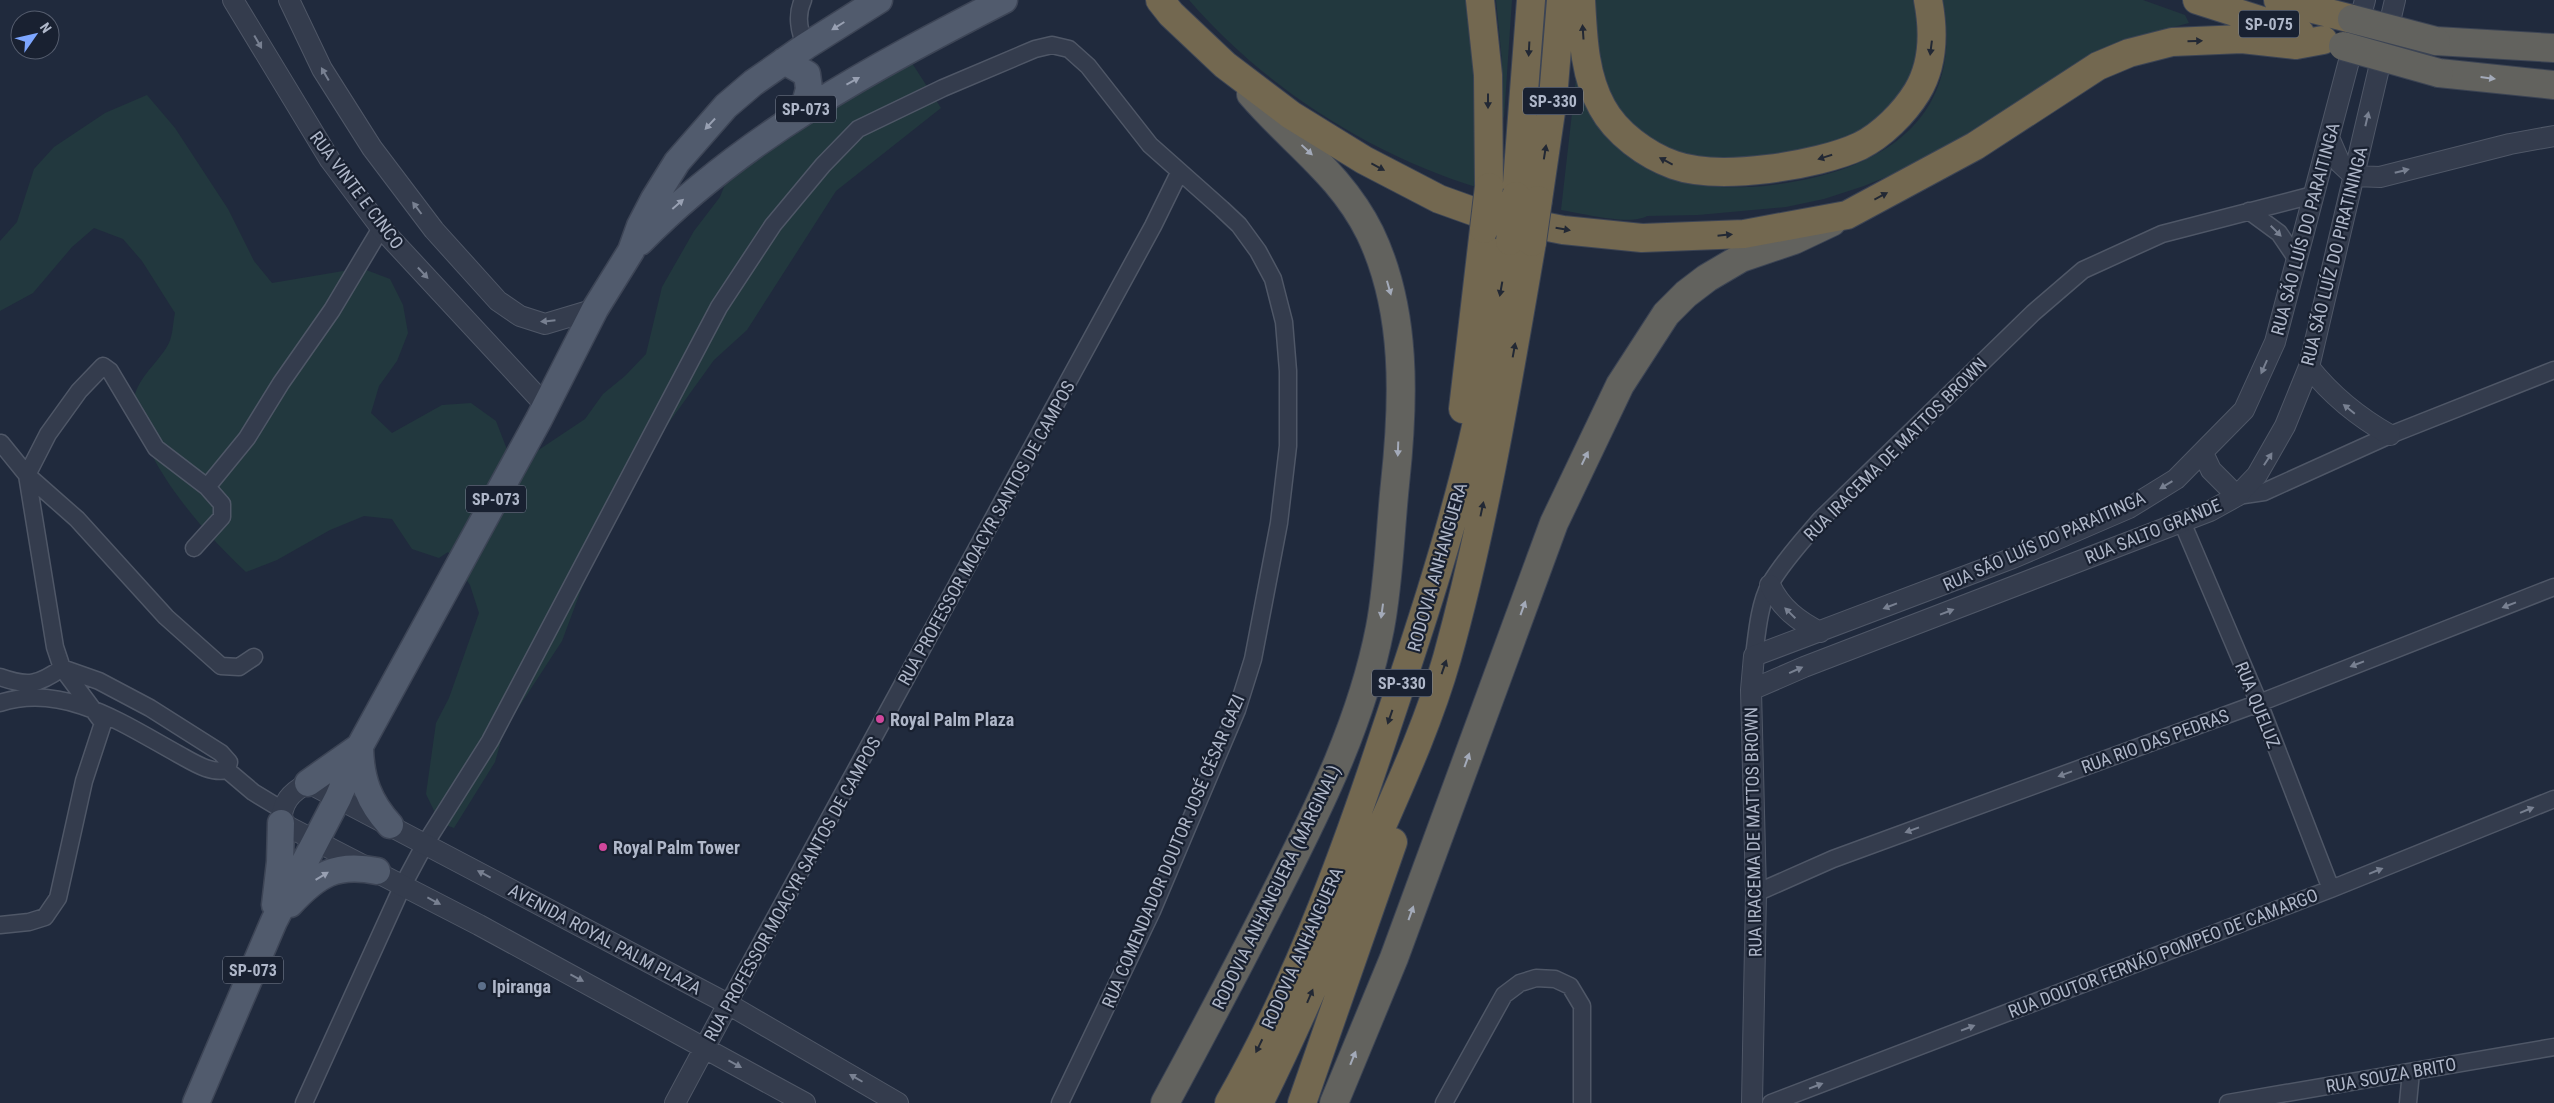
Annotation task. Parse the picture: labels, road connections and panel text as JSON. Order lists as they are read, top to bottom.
{
  "streets": {
    "highway": [
      "SP-075",
      "SP-330",
      "RODOVIA ANHANGUERA",
      "RODOVIA ANHANGUERA (MARGINAL)"
    ],
    "main road": ["SP-073"],
    "street": [
      "RUA VINTE E CINCO",
      "RUA SÃO LUÍS DO PARAITINGA",
      "RUA SÃO LUÍZ DO PIRATININGA",
      "RUA IRACEMA DE MATTOS BROWN",
      "RUA SALTO GRANDE",
      "RUA PROFESSOR MOACYR SANTOS DE CAMPOS",
      "RUA QUELUZ",
      "RUA RIO DAS PEDRAS",
      "RUA COMENDADOR DOUTOR JOSÉ CÉSAR GAZI",
      "AVENIDA ROYAL PALM PLAZA",
      "RUA DOUTOR FERNÃO POMPEO DE CAMARGO",
      "RUA SOUZA BRITO"
    ]
  },
  "crossings": [
    ["SP-075", "RUA SÃO LUÍS DO PARAITINGA"],
    ["SP-073", "RUA VINTE E CINCO"],
    ["SP-073", "AVENIDA ROYAL PALM PLAZA"],
    ["RUA SÃO LUÍS DO PARAITINGA", "RUA IRACEMA DE MATTOS BROWN"],
    ["RUA SÃO LUÍZ DO PIRATININGA", "RUA SALTO GRANDE"],
    ["RUA IRACEMA DE MATTOS BROWN", "RUA SALTO GRANDE"],
    ["RUA IRACEMA DE MATTOS BROWN", "RUA RIO DAS PEDRAS"],
    ["RUA SALTO GRANDE", "RUA QUELUZ"],
    ["RUA PROFESSOR MOACYR SANTOS DE CAMPOS", "RUA COMENDADOR DOUTOR JOSÉ CÉSAR GAZI"],
    ["RUA PROFESSOR MOACYR SANTOS DE CAMPOS", "AVENIDA ROYAL PALM PLAZA"],
    ["RUA QUELUZ", "RUA RIO DAS PEDRAS"],
    ["RUA QUELUZ", "RUA DOUTOR FERNÃO POMPEO DE CAMARGO"],
    ["RUA COMENDADOR DOUTOR JOSÉ CÉSAR GAZI", "AVENIDA ROYAL PALM PLAZA"]
  ],
  "one_way": [
    "RUA SÃO LUÍS DO PARAITINGA",
    "RUA SÃO LUÍZ DO PIRATININGA",
    "RUA SALTO GRANDE",
    "RUA RIO DAS PEDRAS",
    "RUA DOUTOR FERNÃO POMPEO DE CAMARGO"
  ],
  "places": ["Royal Palm Plaza", "Royal Palm Tower", "Ipiranga"],
  "north": "top right"
}
